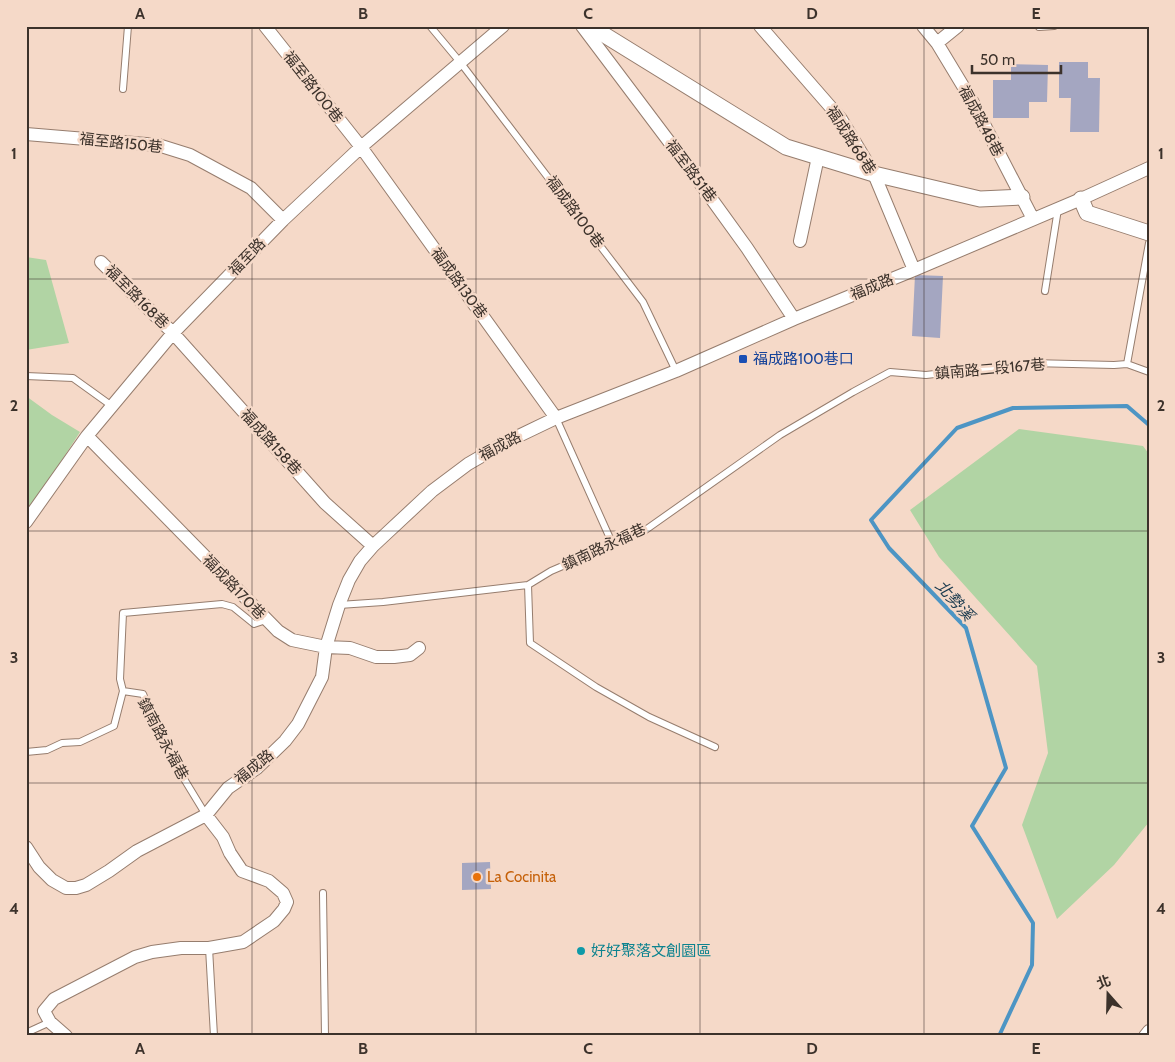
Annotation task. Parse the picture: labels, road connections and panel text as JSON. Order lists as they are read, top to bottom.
{
  "streets": {
    "street": [
      "福至路100巷",
      "福成路48巷",
      "福成路68巷",
      "福至路150巷",
      "福至路51巷",
      "福至路",
      "福成路130巷",
      "福成路",
      "福至路168巷",
      "福成路158巷",
      "福成路170巷"
    ],
    "lane": ["福成路100巷", "鎮南路二段167巷", "鎮南路永福巷"]
  },
  "crossings": [
    ["福至路100巷", "福至路"],
    ["福至路100巷", "福成路130巷"],
    ["福成路48巷", "福成路"],
    ["福成路68巷", "福成路"],
    ["福至路150巷", "福至路"],
    ["福至路51巷", "福成路"],
    ["福成路100巷", "福至路"],
    ["福成路100巷", "福成路"],
    ["福至路", "福成路130巷"],
    ["福至路", "福至路168巷"],
    ["福至路", "福成路158巷"],
    ["福至路", "福成路170巷"],
    ["福成路130巷", "福成路"],
    ["福成路", "福成路158巷"],
    ["福成路", "鎮南路永福巷"],
    ["福成路", "福成路170巷"],
    ["福至路168巷", "福成路158巷"],
    ["鎮南路二段167巷", "鎮南路永福巷"],
    ["鎮南路永福巷", "福成路170巷"]
  ],
  "water": ["北勢溪"],
  "places": {
    "transit": ["福成路100巷口"],
    "other": ["La Cocinita", "好好聚落文創園區"]
  },
  "scale_bar": "50 m",
  "north": "top",
  "grid": {
    "columns": [
      "A",
      "B",
      "C",
      "D",
      "E"
    ],
    "rows": [
      "1",
      "2",
      "3",
      "4"
    ]
  }
}
